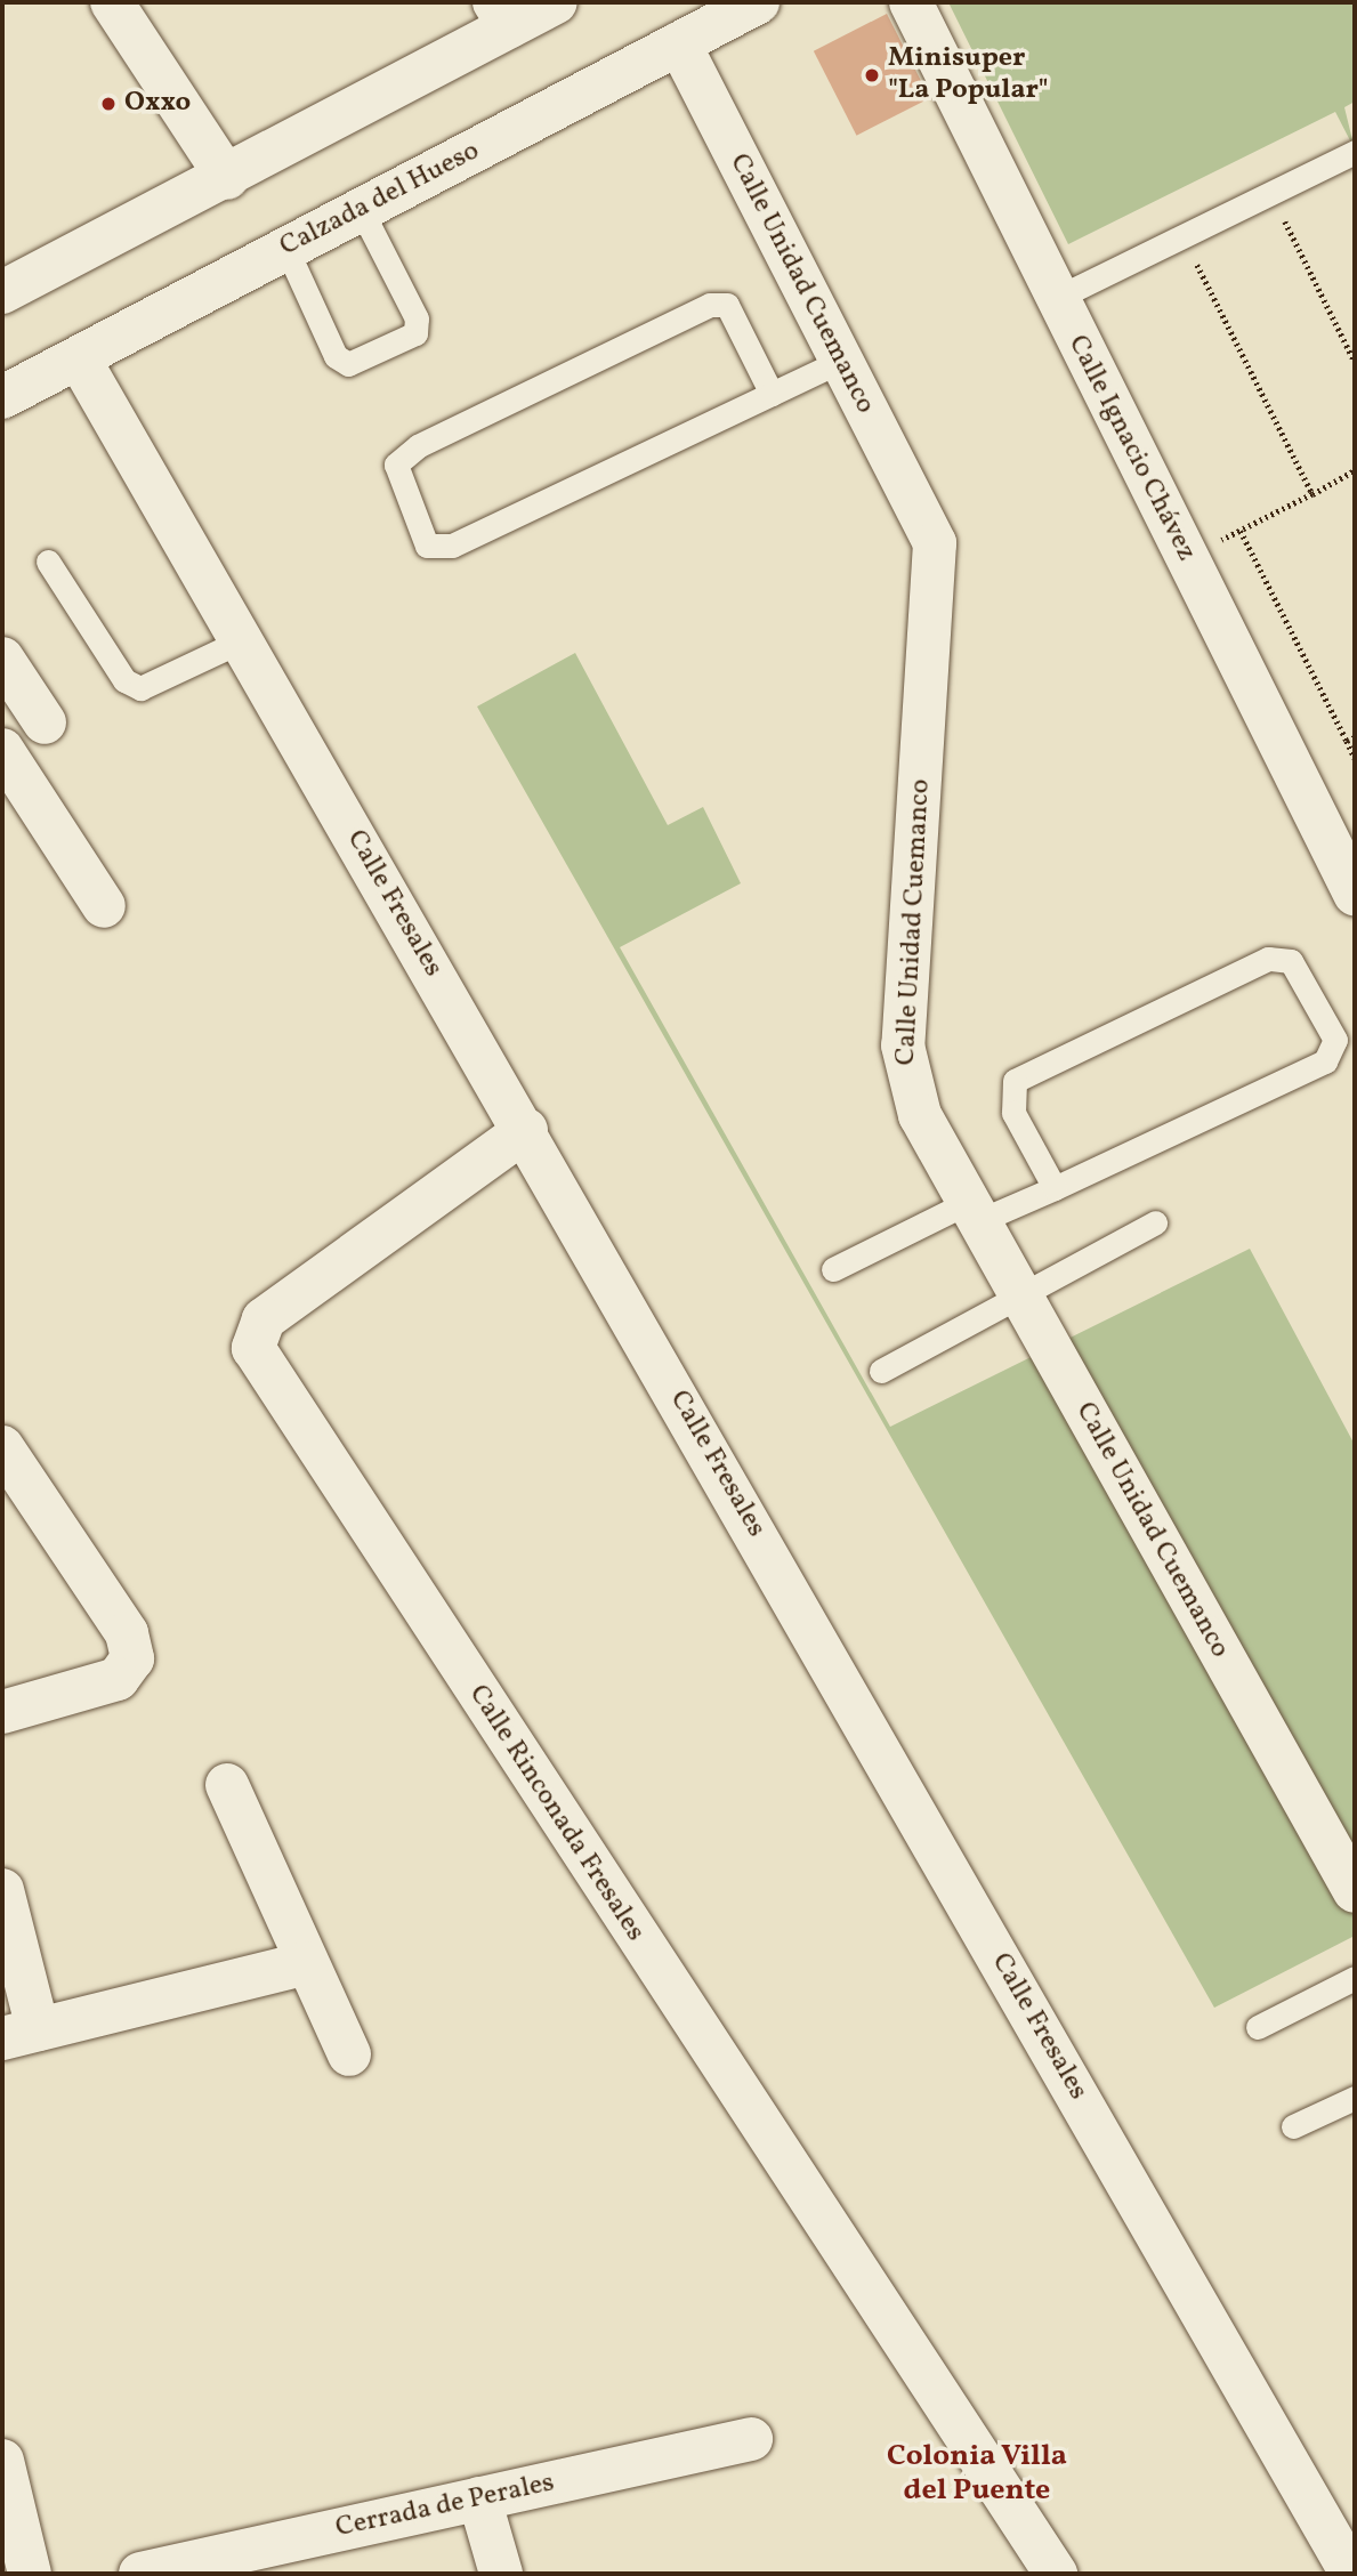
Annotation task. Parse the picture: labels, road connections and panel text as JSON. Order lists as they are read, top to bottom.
{
  "streets": {
    "street": [
      "Calzada del Hueso",
      "Calle Unidad Cuemanco",
      "Calle Ignacio Chávez",
      "Calle Fresales",
      "Calle Rinconada Fresales",
      "Cerrada de Perales"
    ]
  },
  "crossings": [
    ["Calzada del Hueso", "Calle Unidad Cuemanco"],
    ["Calzada del Hueso", "Calle Fresales"],
    ["Calle Fresales", "Calle Rinconada Fresales"]
  ],
  "districts": ["Colonia Villa del Puente"],
  "places": ["Minisuper \"La Popular\"", "Oxxo"]
}
